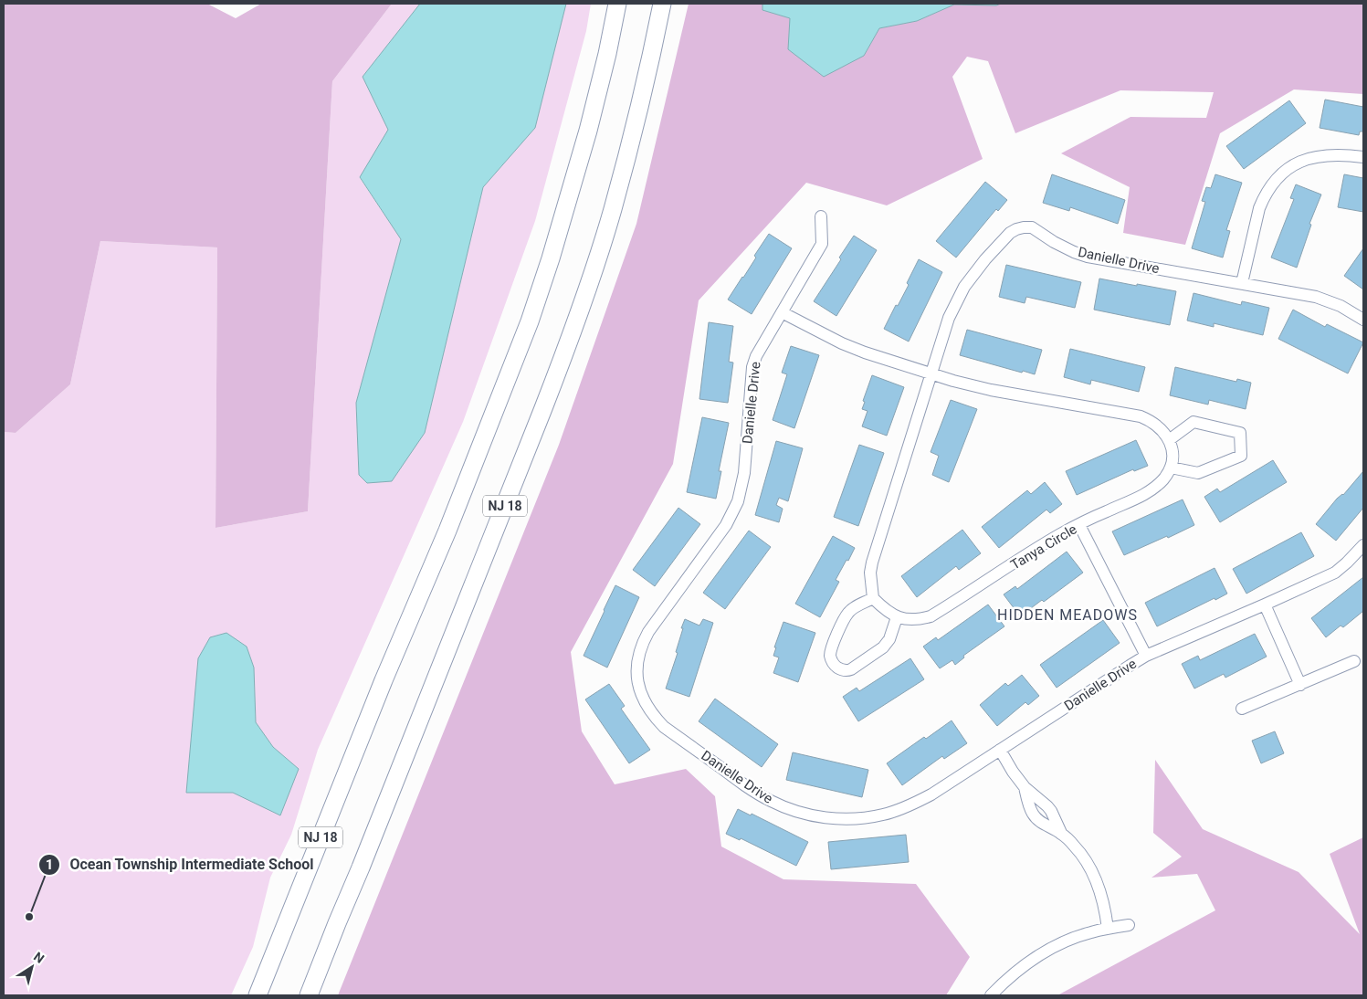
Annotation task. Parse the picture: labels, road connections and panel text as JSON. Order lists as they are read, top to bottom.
{
  "streets": {
    "highway": ["NJ 18"],
    "street": ["Danielle Drive", "Tanya Circle"]
  },
  "districts": ["HIDDEN MEADOWS"],
  "places": ["Ocean Township Intermediate School"],
  "north": "top right"
}
